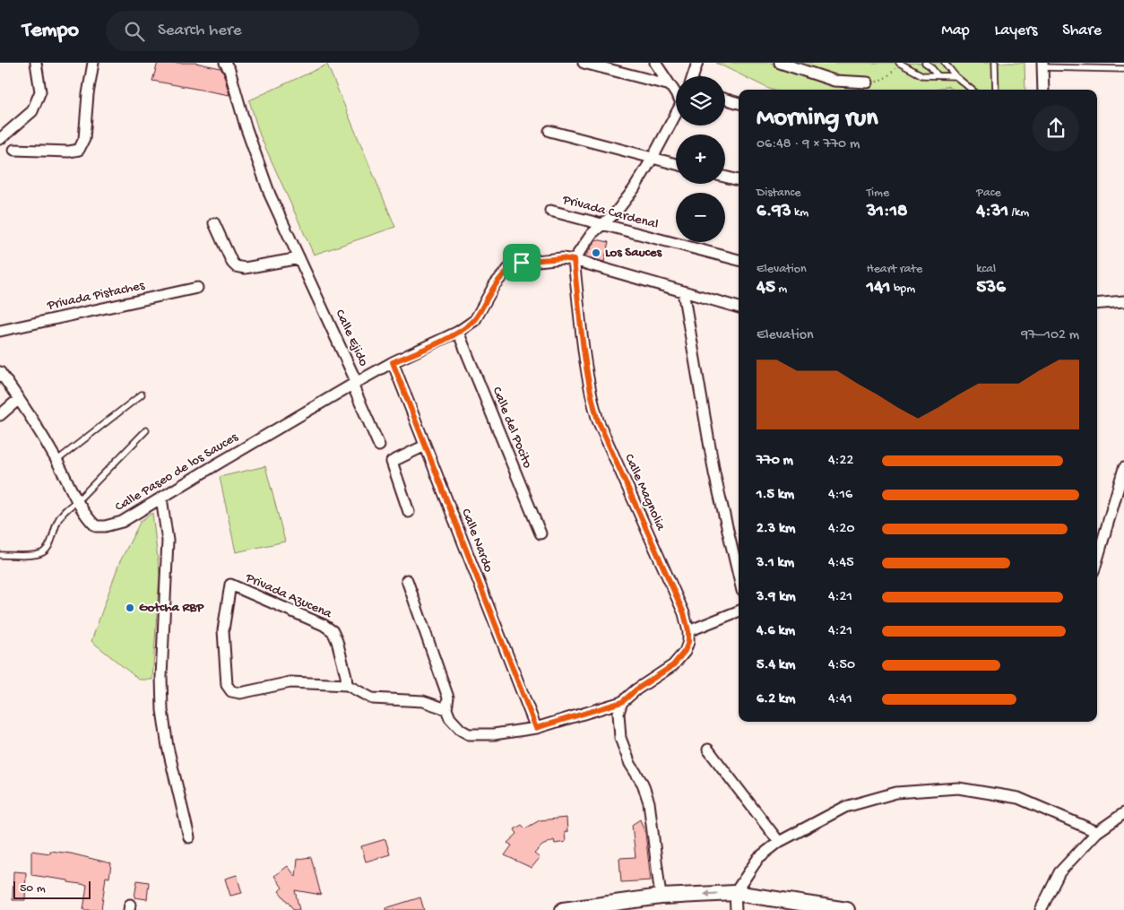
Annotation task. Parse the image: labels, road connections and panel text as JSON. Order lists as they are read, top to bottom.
{
  "streets": {
    "street": [
      "Privada Cardenal",
      "Privada Pistaches",
      "Calle Ejido",
      "Calle del Pocito",
      "Calle Paseo de los Sauces",
      "Calle Magnolia",
      "Calle Nardo",
      "Privada Azucena"
    ]
  },
  "crossings": [
    ["Calle Ejido", "Calle del Pocito"],
    ["Calle Ejido", "Calle Paseo de los Sauces"],
    ["Calle Ejido", "Calle Magnolia"],
    ["Calle Ejido", "Calle Nardo"]
  ],
  "places": ["Los Sauces", "Gotcha RBP"],
  "scale_bar": "50 m",
  "page": {
    "header": "Tempo",
    "search": "Search here",
    "nav": ["Map", "Layers", "Share"],
    "map_buttons": ["+", "−"],
    "heading": ["Morning run", "06:48 · 9 × 770 m"],
    "stats": [
      ["Distance", "6.93 km"],
      ["Time", "31:18"],
      ["Pace", "4:31 /km"],
      ["Elevation", "45 m"],
      ["Heart rate", "141 bpm"],
      ["kcal", "536"]
    ],
    "chart": ["Elevation", "97–102 m"],
    "list": [
      {
        "name": "770 m",
        "note": "4:22"
      },
      {
        "name": "1.5 km",
        "note": "4:16"
      },
      {
        "name": "2.3 km",
        "note": "4:20"
      },
      {
        "name": "3.1 km",
        "note": "4:45"
      },
      {
        "name": "3.9 km",
        "note": "4:21"
      },
      {
        "name": "4.6 km",
        "note": "4:21"
      },
      {
        "name": "5.4 km",
        "note": "4:50"
      },
      {
        "name": "6.2 km",
        "note": "4:41"
      }
    ],
    "scale": "50 m"
  }
}
